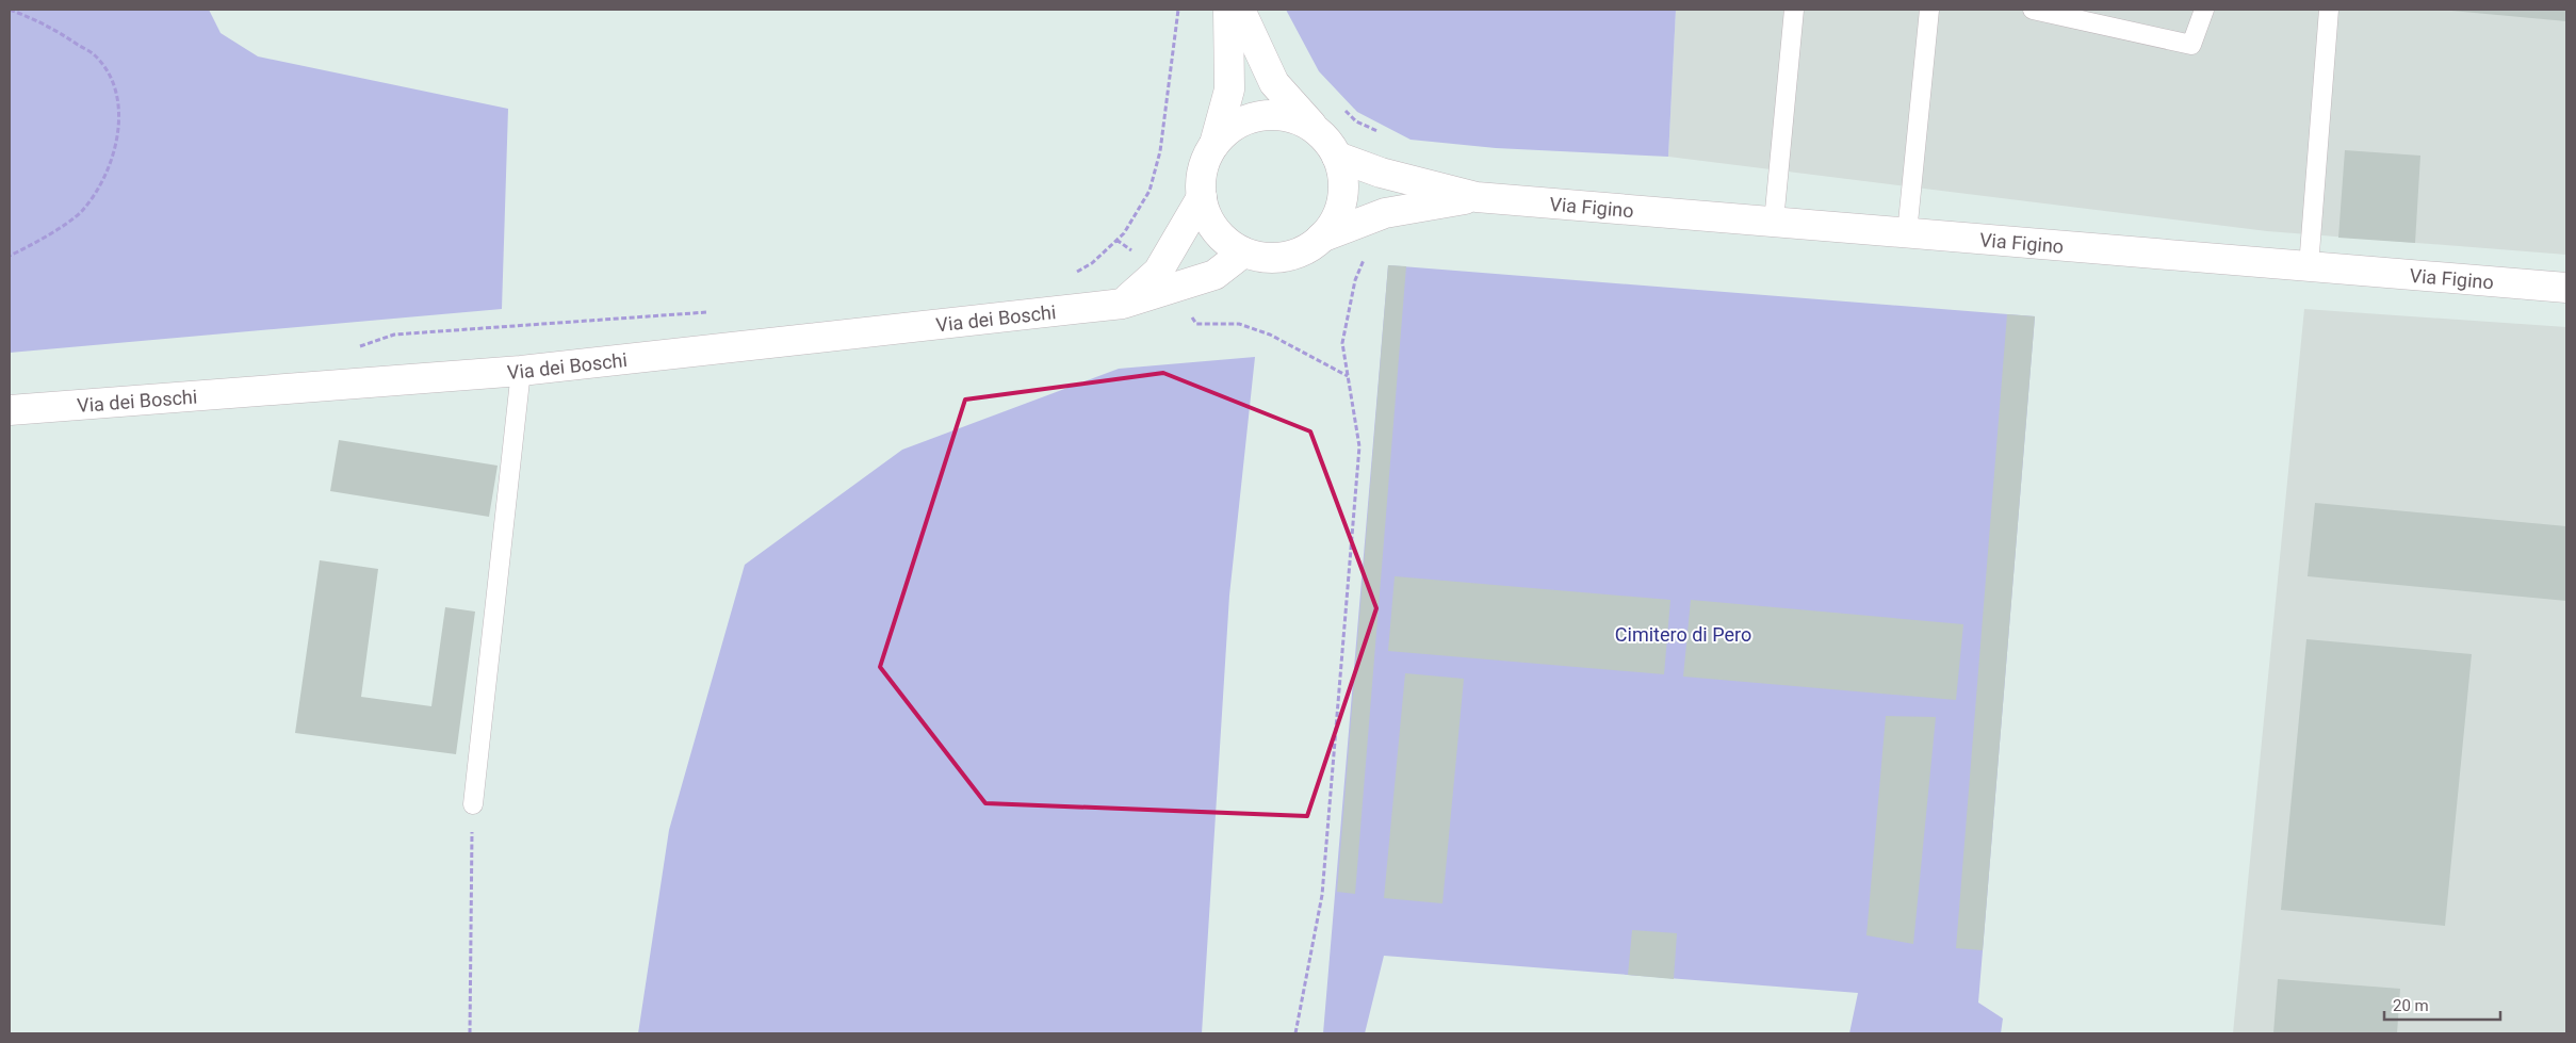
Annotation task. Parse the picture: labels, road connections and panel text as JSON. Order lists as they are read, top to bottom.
{
  "streets": {
    "street": ["Via Figino", "Via dei Boschi"]
  },
  "crossings": [
    ["Via Figino", "Via dei Boschi"]
  ],
  "parks": ["Cimitero di Pero"],
  "scale_bar": "20 m"
}
